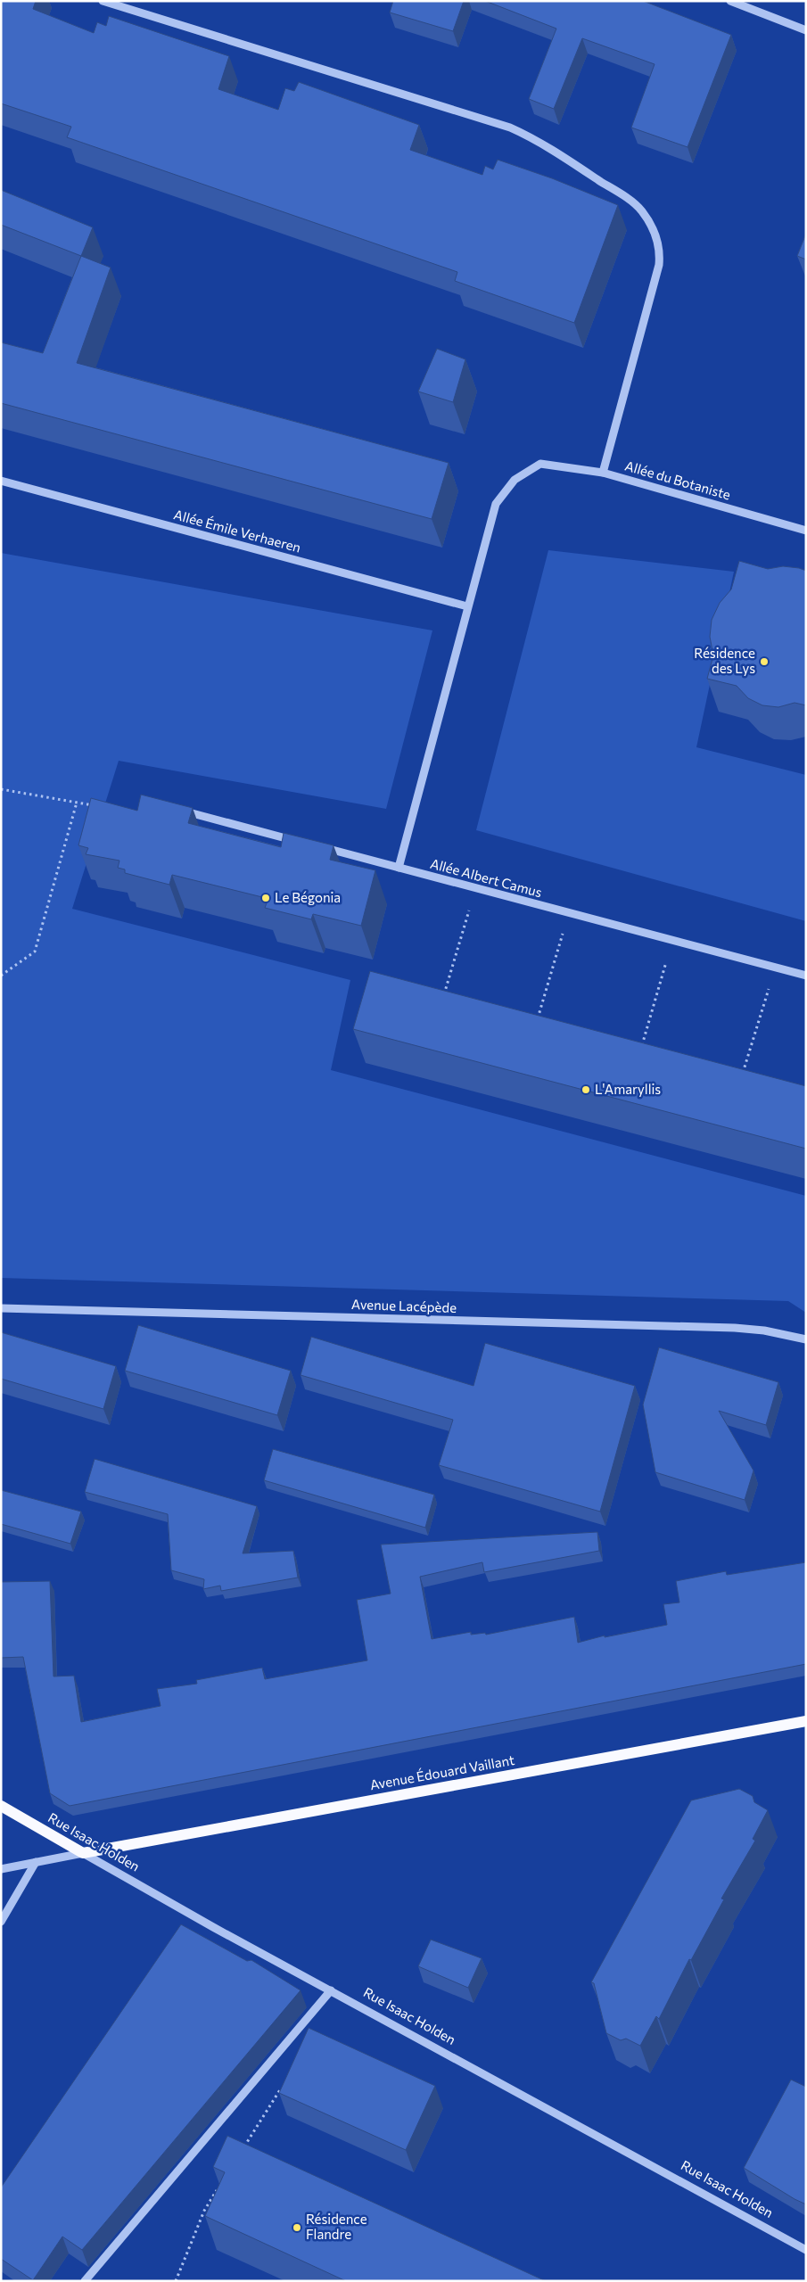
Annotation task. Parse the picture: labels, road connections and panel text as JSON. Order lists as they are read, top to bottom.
{
  "streets": {
    "main road": ["Avenue Édouard Vaillant", "Rue Isaac Holden"],
    "street": [
      "Allée du Botaniste",
      "Allée Émile Verhaeren",
      "Allée Albert Camus",
      "Avenue Lacépède"
    ]
  },
  "crossings": [
    ["Allée du Botaniste", "Allée Émile Verhaeren"],
    ["Avenue Édouard Vaillant", "Rue Isaac Holden"]
  ],
  "places": [
    "Résidence des Lys",
    "Le Bégonia",
    "L'Amaryllis",
    "Résidence Flandre"
  ]
}
